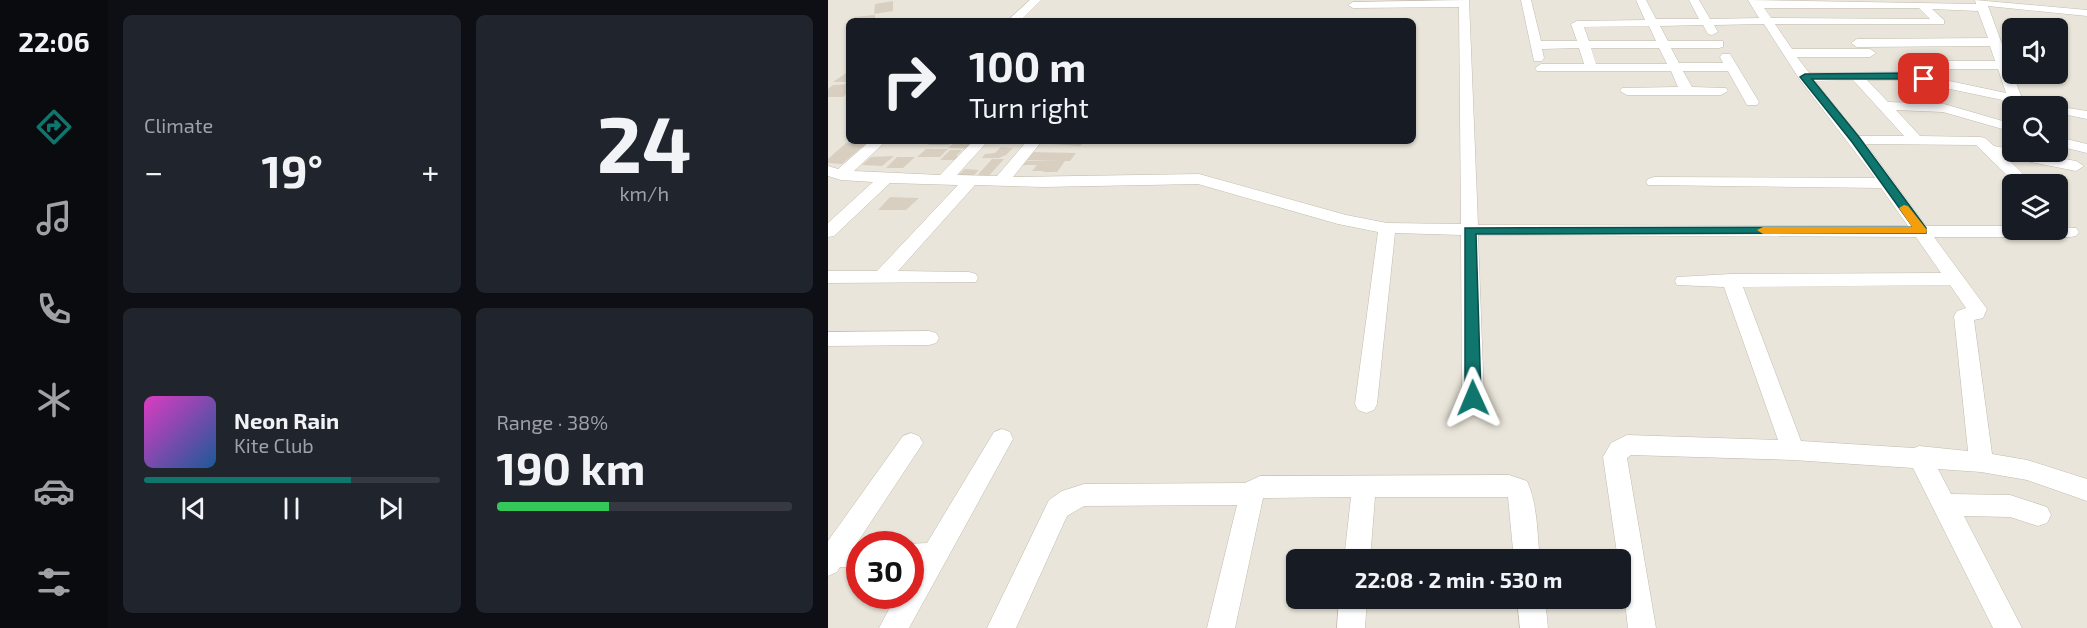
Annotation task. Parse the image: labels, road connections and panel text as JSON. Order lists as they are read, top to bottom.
{
  "page": {
    "tabs": "22:06",
    "tile": [
      "Climate",
      ["24", "km/h"],
      ["Range · 38%", "190 km"]
    ],
    "turn": ["100 m", "Turn right"],
    "heat": ["−", "19°", "+"],
    "song": ["Neon Rain", "Kite Club"],
    "limit": "30",
    "trip": "22:08 · 2 min · 530 m"
  }
}
